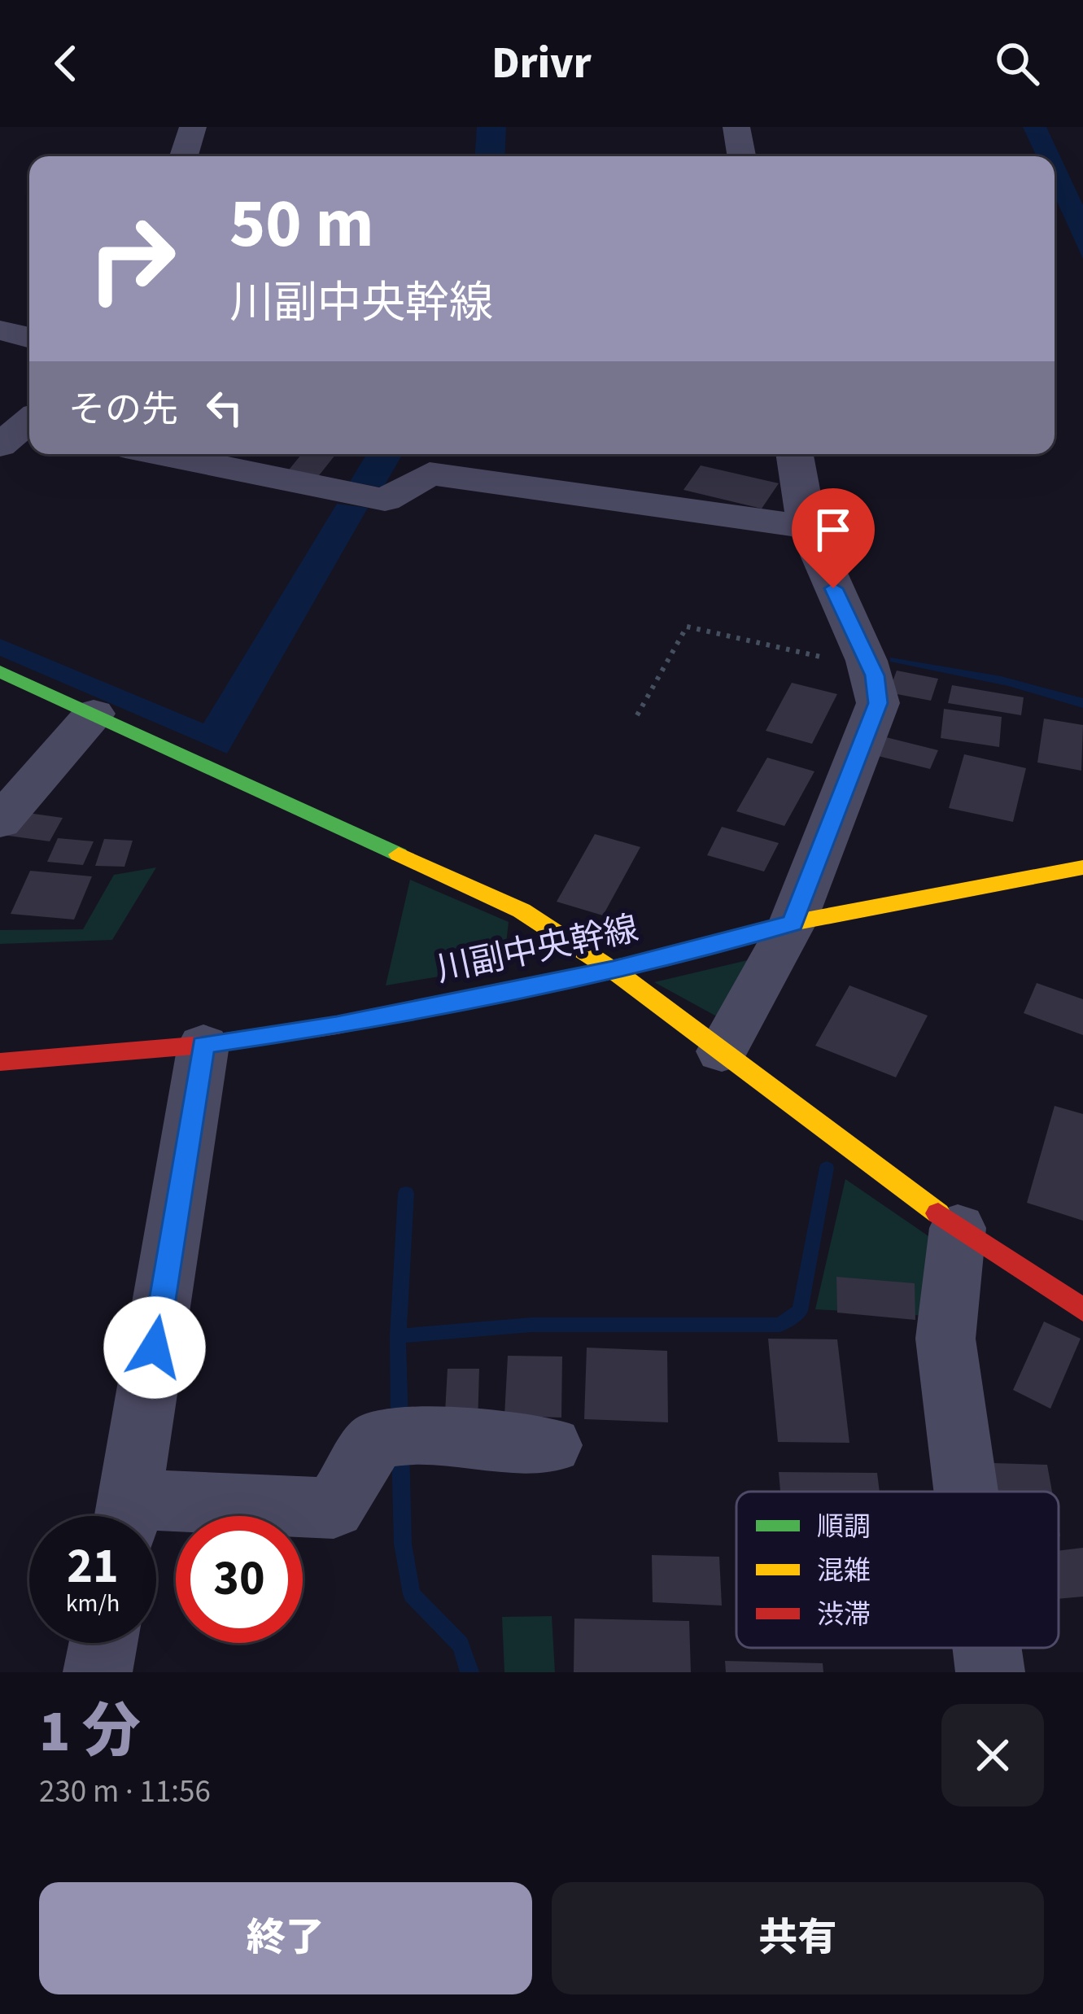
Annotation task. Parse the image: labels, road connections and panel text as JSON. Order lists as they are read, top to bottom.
{
  "streets": {
    "street": ["川副中央幹線"]
  },
  "legend": ["順調", "混雑", "渋滞"],
  "page": {
    "header": "Drivr",
    "turn": ["50 m", "川副中央幹線"],
    "then": "その先",
    "speed": "21 km/h",
    "limit": "30",
    "heading": ["1 分", "230 m · 11:56"],
    "buttons": ["終了", "共有"]
  }
}
